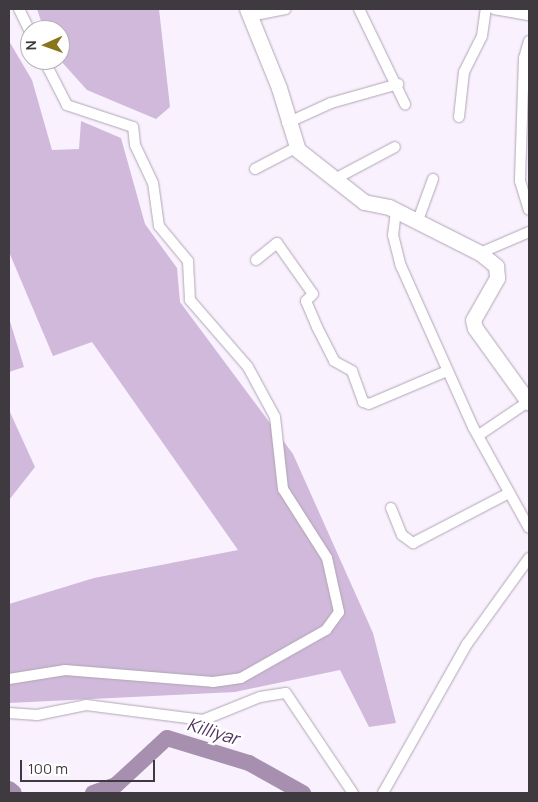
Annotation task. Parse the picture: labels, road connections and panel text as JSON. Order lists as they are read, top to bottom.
{
  "water": ["Killiyar"],
  "scale_bar": "100 m",
  "north": "left"
}
